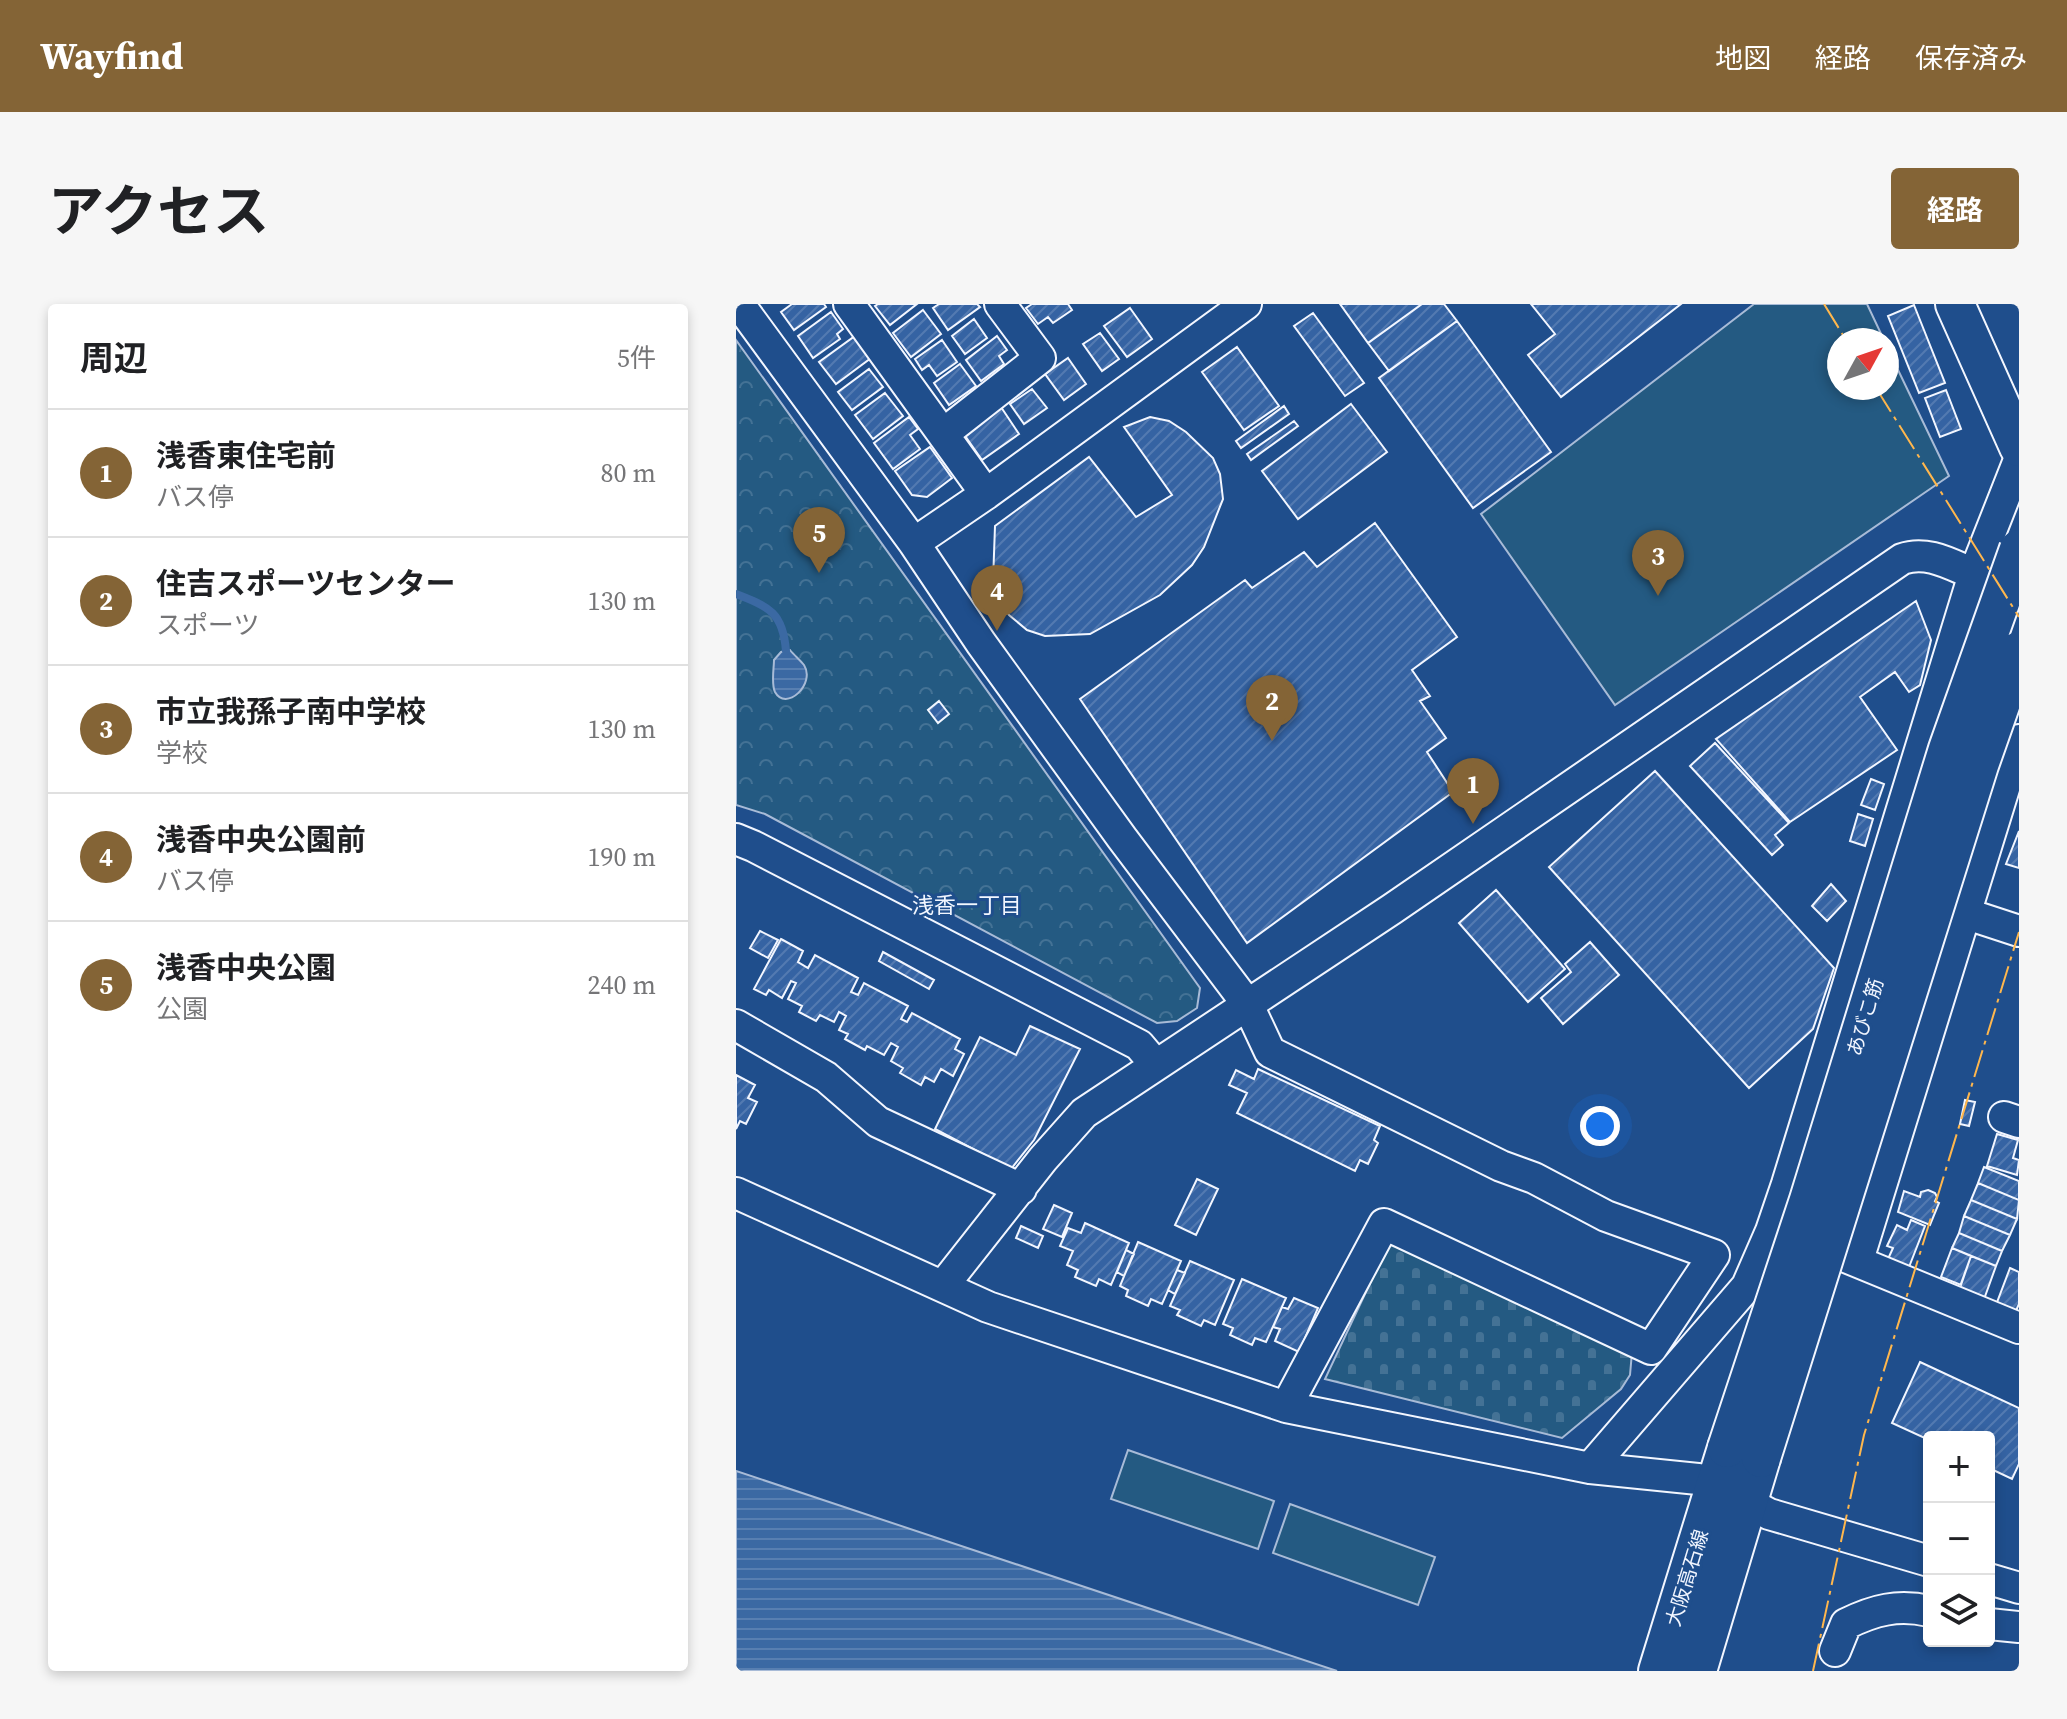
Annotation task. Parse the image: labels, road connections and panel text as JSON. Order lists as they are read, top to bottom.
{
  "streets": {
    "main road": ["あびこ筋", "大阪高石線"]
  },
  "crossings": [
    ["あびこ筋", "大阪高石線"]
  ],
  "districts": ["浅香一丁目"],
  "north": "top right",
  "page": {
    "header": "Wayfind",
    "nav": ["地図", "経路", "保存済み"],
    "title": "アクセス",
    "buttons": "経路",
    "heading": ["周辺", "5件"],
    "list": [
      {
        "mark": "1",
        "name": "浅香東住宅前",
        "note": "バス停",
        "value": "80 m"
      },
      {
        "mark": "2",
        "name": "住吉スポーツセンター",
        "note": "スポーツ",
        "value": "130 m"
      },
      {
        "mark": "3",
        "name": "市立我孫子南中学校",
        "note": "学校",
        "value": "130 m"
      },
      {
        "mark": "4",
        "name": "浅香中央公園前",
        "note": "バス停",
        "value": "190 m"
      },
      {
        "mark": "5",
        "name": "浅香中央公園",
        "note": "公園",
        "value": "240 m"
      }
    ],
    "pins": [
      "5",
      "3",
      "4",
      "2",
      "1"
    ],
    "map_buttons": ["+", "−"]
  }
}
